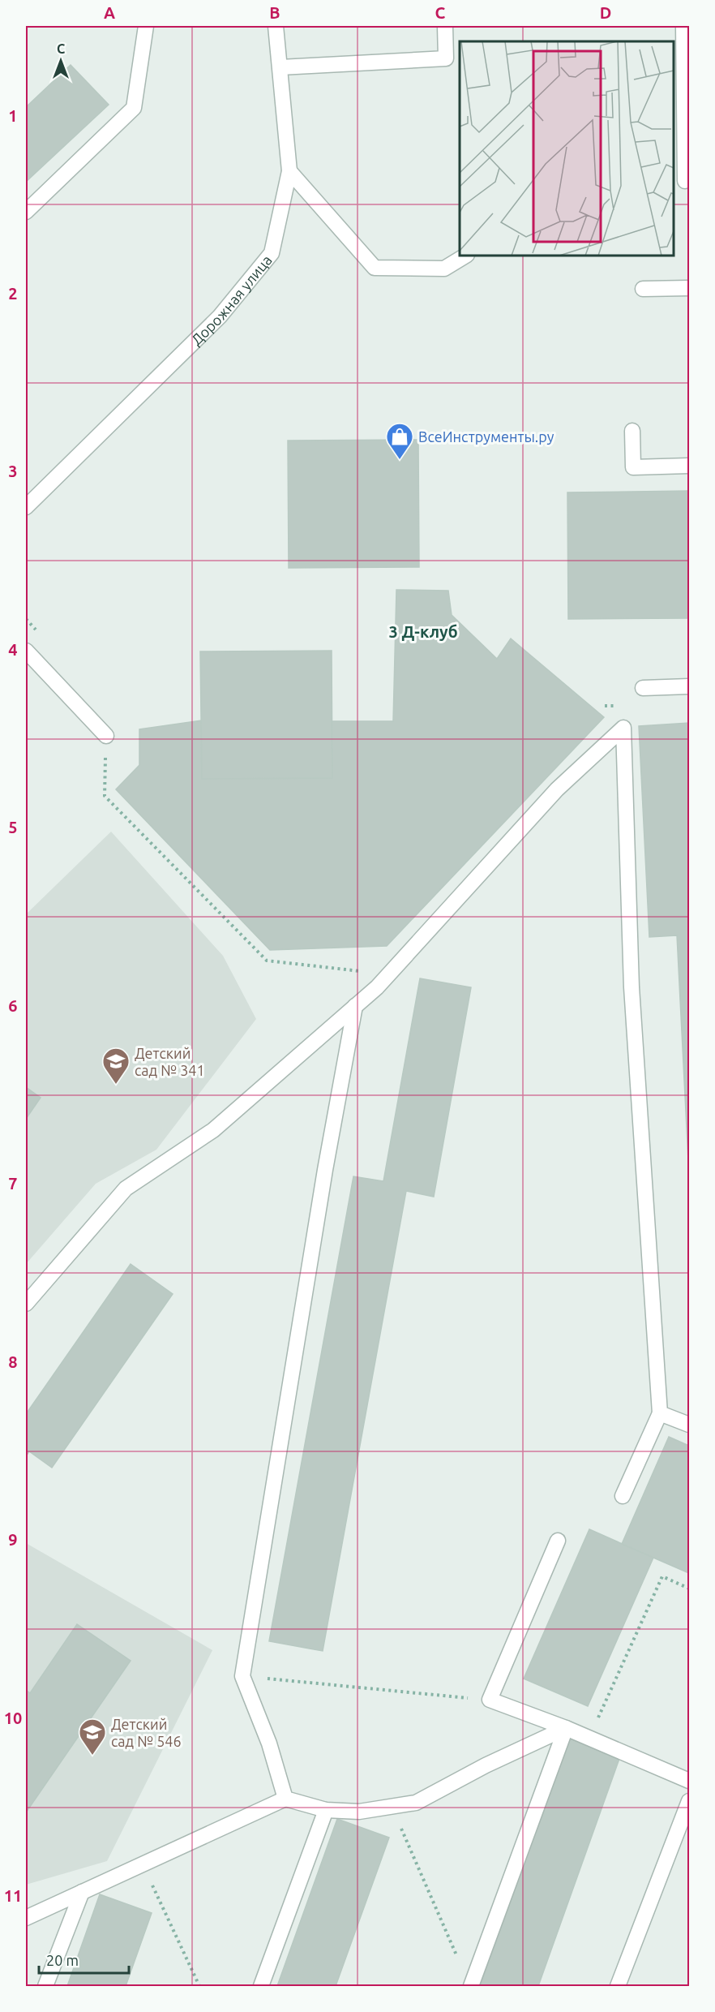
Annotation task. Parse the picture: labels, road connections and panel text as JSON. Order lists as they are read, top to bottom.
{
  "streets": {
    "street": ["Дорожная улица"]
  },
  "districts": ["3 Д-клуб"],
  "places": {
    "shop": ["ВсеИнструменты.ру"],
    "school or university": ["Детский сад № 341", "Детский сад № 546"]
  },
  "scale_bar": "20 m",
  "north": "top",
  "grid": {
    "columns": [
      "A",
      "B",
      "C",
      "D"
    ],
    "rows": [
      "1",
      "2",
      "3",
      "4",
      "5",
      "6",
      "7",
      "8",
      "9",
      "10",
      "11"
    ]
  }
}
